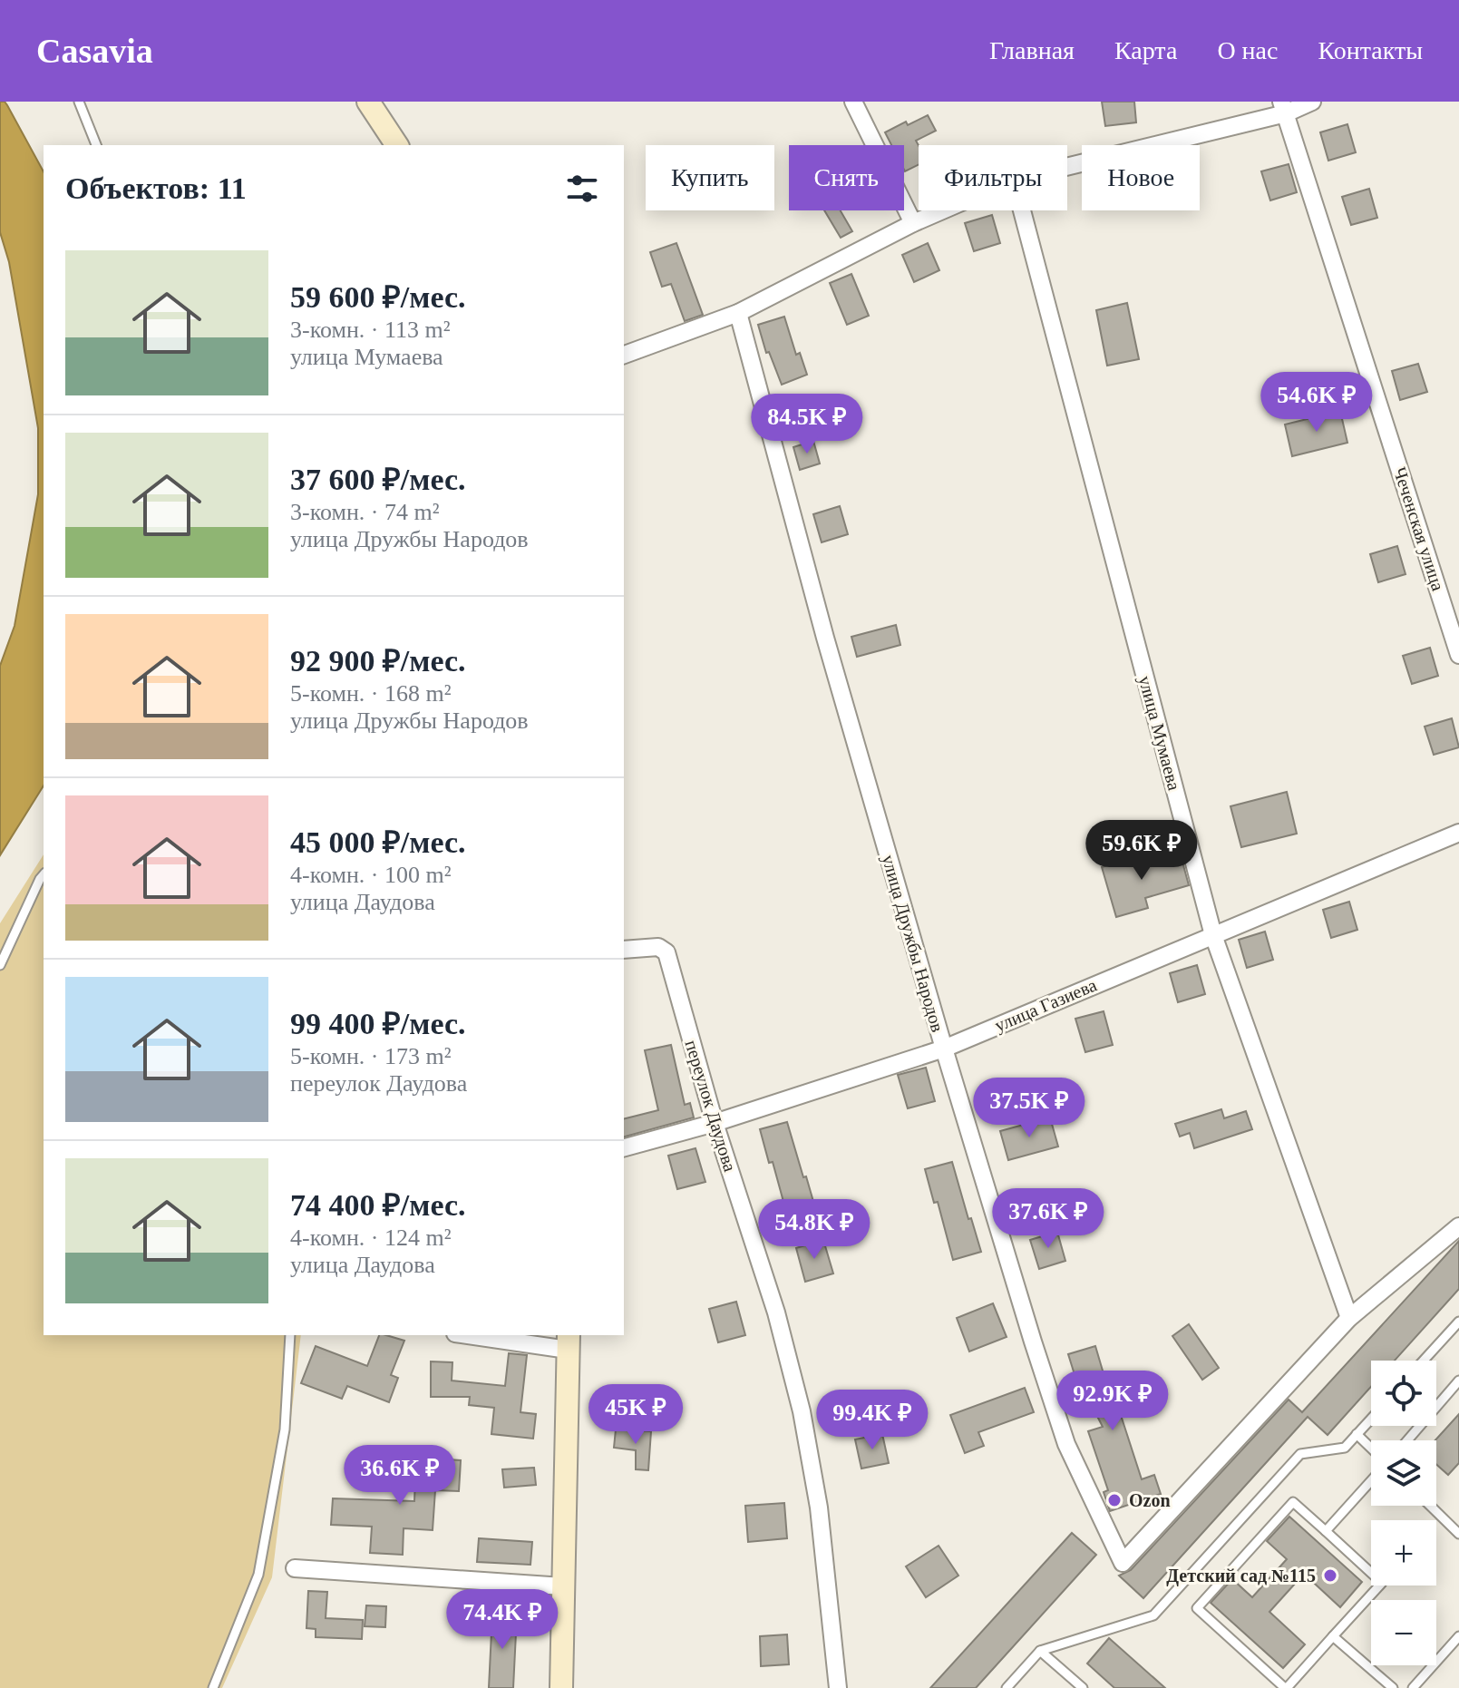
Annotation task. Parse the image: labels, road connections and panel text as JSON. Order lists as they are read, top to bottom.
{
  "streets": {
    "street": [
      "Чеченская улица",
      "улица Мумаева",
      "улица Дружбы Народов",
      "улица Газиева",
      "переулок Даудова"
    ]
  },
  "crossings": [
    ["улица Мумаева", "улица Дружбы Народов"],
    ["улица Мумаева", "улица Газиева"],
    ["улица Дружбы Народов", "улица Газиева"],
    ["улица Газиева", "переулок Даудова"]
  ],
  "places": ["Ozon", "Детский сад №115"],
  "page": {
    "header": "Casavia",
    "nav": [
      "Главная",
      "Карта",
      "О нас",
      "Контакты"
    ],
    "chip": [
      "Купить",
      "Снять",
      "Фильтры",
      "Новое"
    ],
    "heading": "Объектов: 11",
    "list": [
      {
        "name": "59 600 ₽/мес.",
        "note": "3-комн. · 113 m² · улица Мумаева"
      },
      {
        "name": "37 600 ₽/мес.",
        "note": "3-комн. · 74 m² · улица Дружбы Народов"
      },
      {
        "name": "92 900 ₽/мес.",
        "note": "5-комн. · 168 m² · улица Дружбы Народов"
      },
      {
        "name": "45 000 ₽/мес.",
        "note": "4-комн. · 100 m² · улица Даудова"
      },
      {
        "name": "99 400 ₽/мес.",
        "note": "5-комн. · 173 m² · переулок Даудова"
      },
      {
        "name": "74 400 ₽/мес.",
        "note": "4-комн. · 124 m² · улица Даудова"
      }
    ],
    "price": [
      "54.6K ₽",
      "84.5K ₽",
      "59.6K ₽",
      "37.5K ₽",
      "37.6K ₽",
      "54.8K ₽",
      "92.9K ₽",
      "45K ₽",
      "99.4K ₽",
      "36.6K ₽",
      "74.4K ₽"
    ],
    "map_buttons": ["+", "−"]
  }
}
